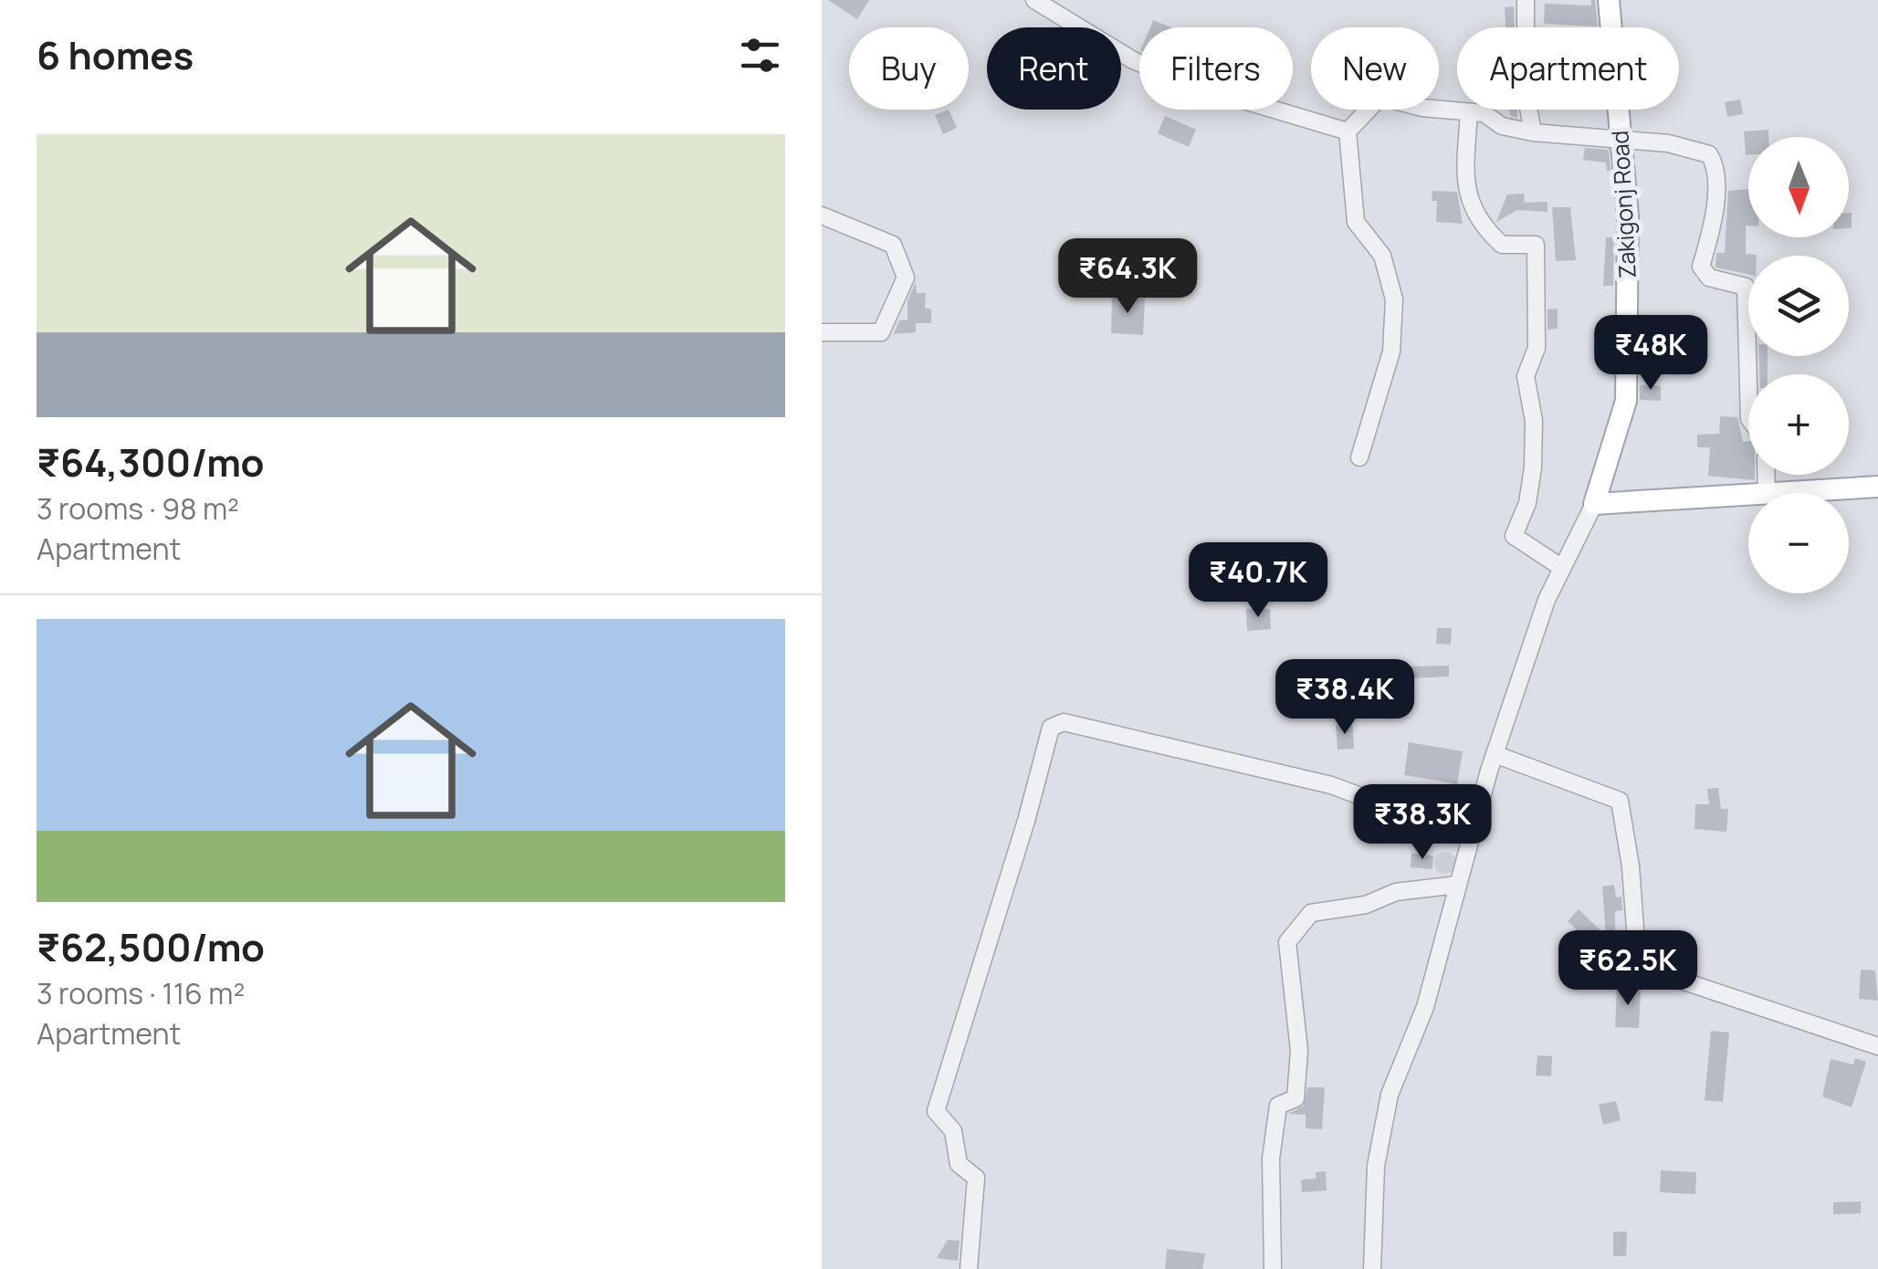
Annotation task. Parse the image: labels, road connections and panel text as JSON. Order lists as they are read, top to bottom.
{
  "streets": {
    "main road": ["Zakigonj Road"]
  },
  "north": "bottom",
  "page": {
    "heading": "6 homes",
    "chip": [
      "Buy",
      "Rent",
      "Filters",
      "New",
      "Apartment"
    ],
    "list": [
      {
        "name": "₹64,300/mo",
        "note": "3 rooms · 98 m² · Apartment"
      },
      {
        "name": "₹62,500/mo",
        "note": "3 rooms · 116 m² · Apartment"
      }
    ],
    "map_buttons": ["+", "−"],
    "price": [
      "₹64.3K",
      "₹48K",
      "₹40.7K",
      "₹38.4K",
      "₹38.3K",
      "₹62.5K"
    ]
  }
}
